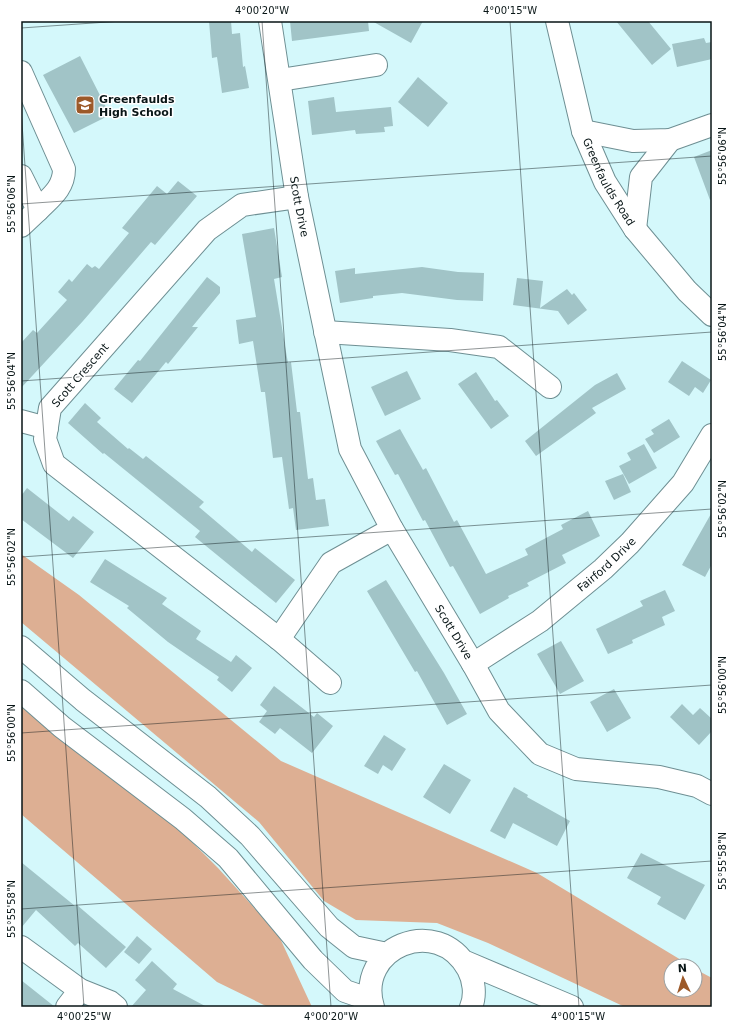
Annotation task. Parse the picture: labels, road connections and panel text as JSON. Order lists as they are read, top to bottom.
{
  "streets": {
    "street": [
      "Greenfaulds Road",
      "Scott Drive",
      "Scott Crescent",
      "Fairford Drive"
    ]
  },
  "crossings": [
    ["Scott Drive", "Scott Crescent"],
    ["Scott Drive", "Fairford Drive"]
  ],
  "places": {
    "school or university": ["Greenfaulds High School"]
  },
  "north": "top",
  "coordinates": [
    "4°00'20\"W",
    "4°00'15\"W",
    "55°56'06\"N",
    "55°56'04\"N",
    "55°56'02\"N",
    "55°56'00\"N",
    "55°55'58\"N",
    "4°00'25\"W"
  ]
}
